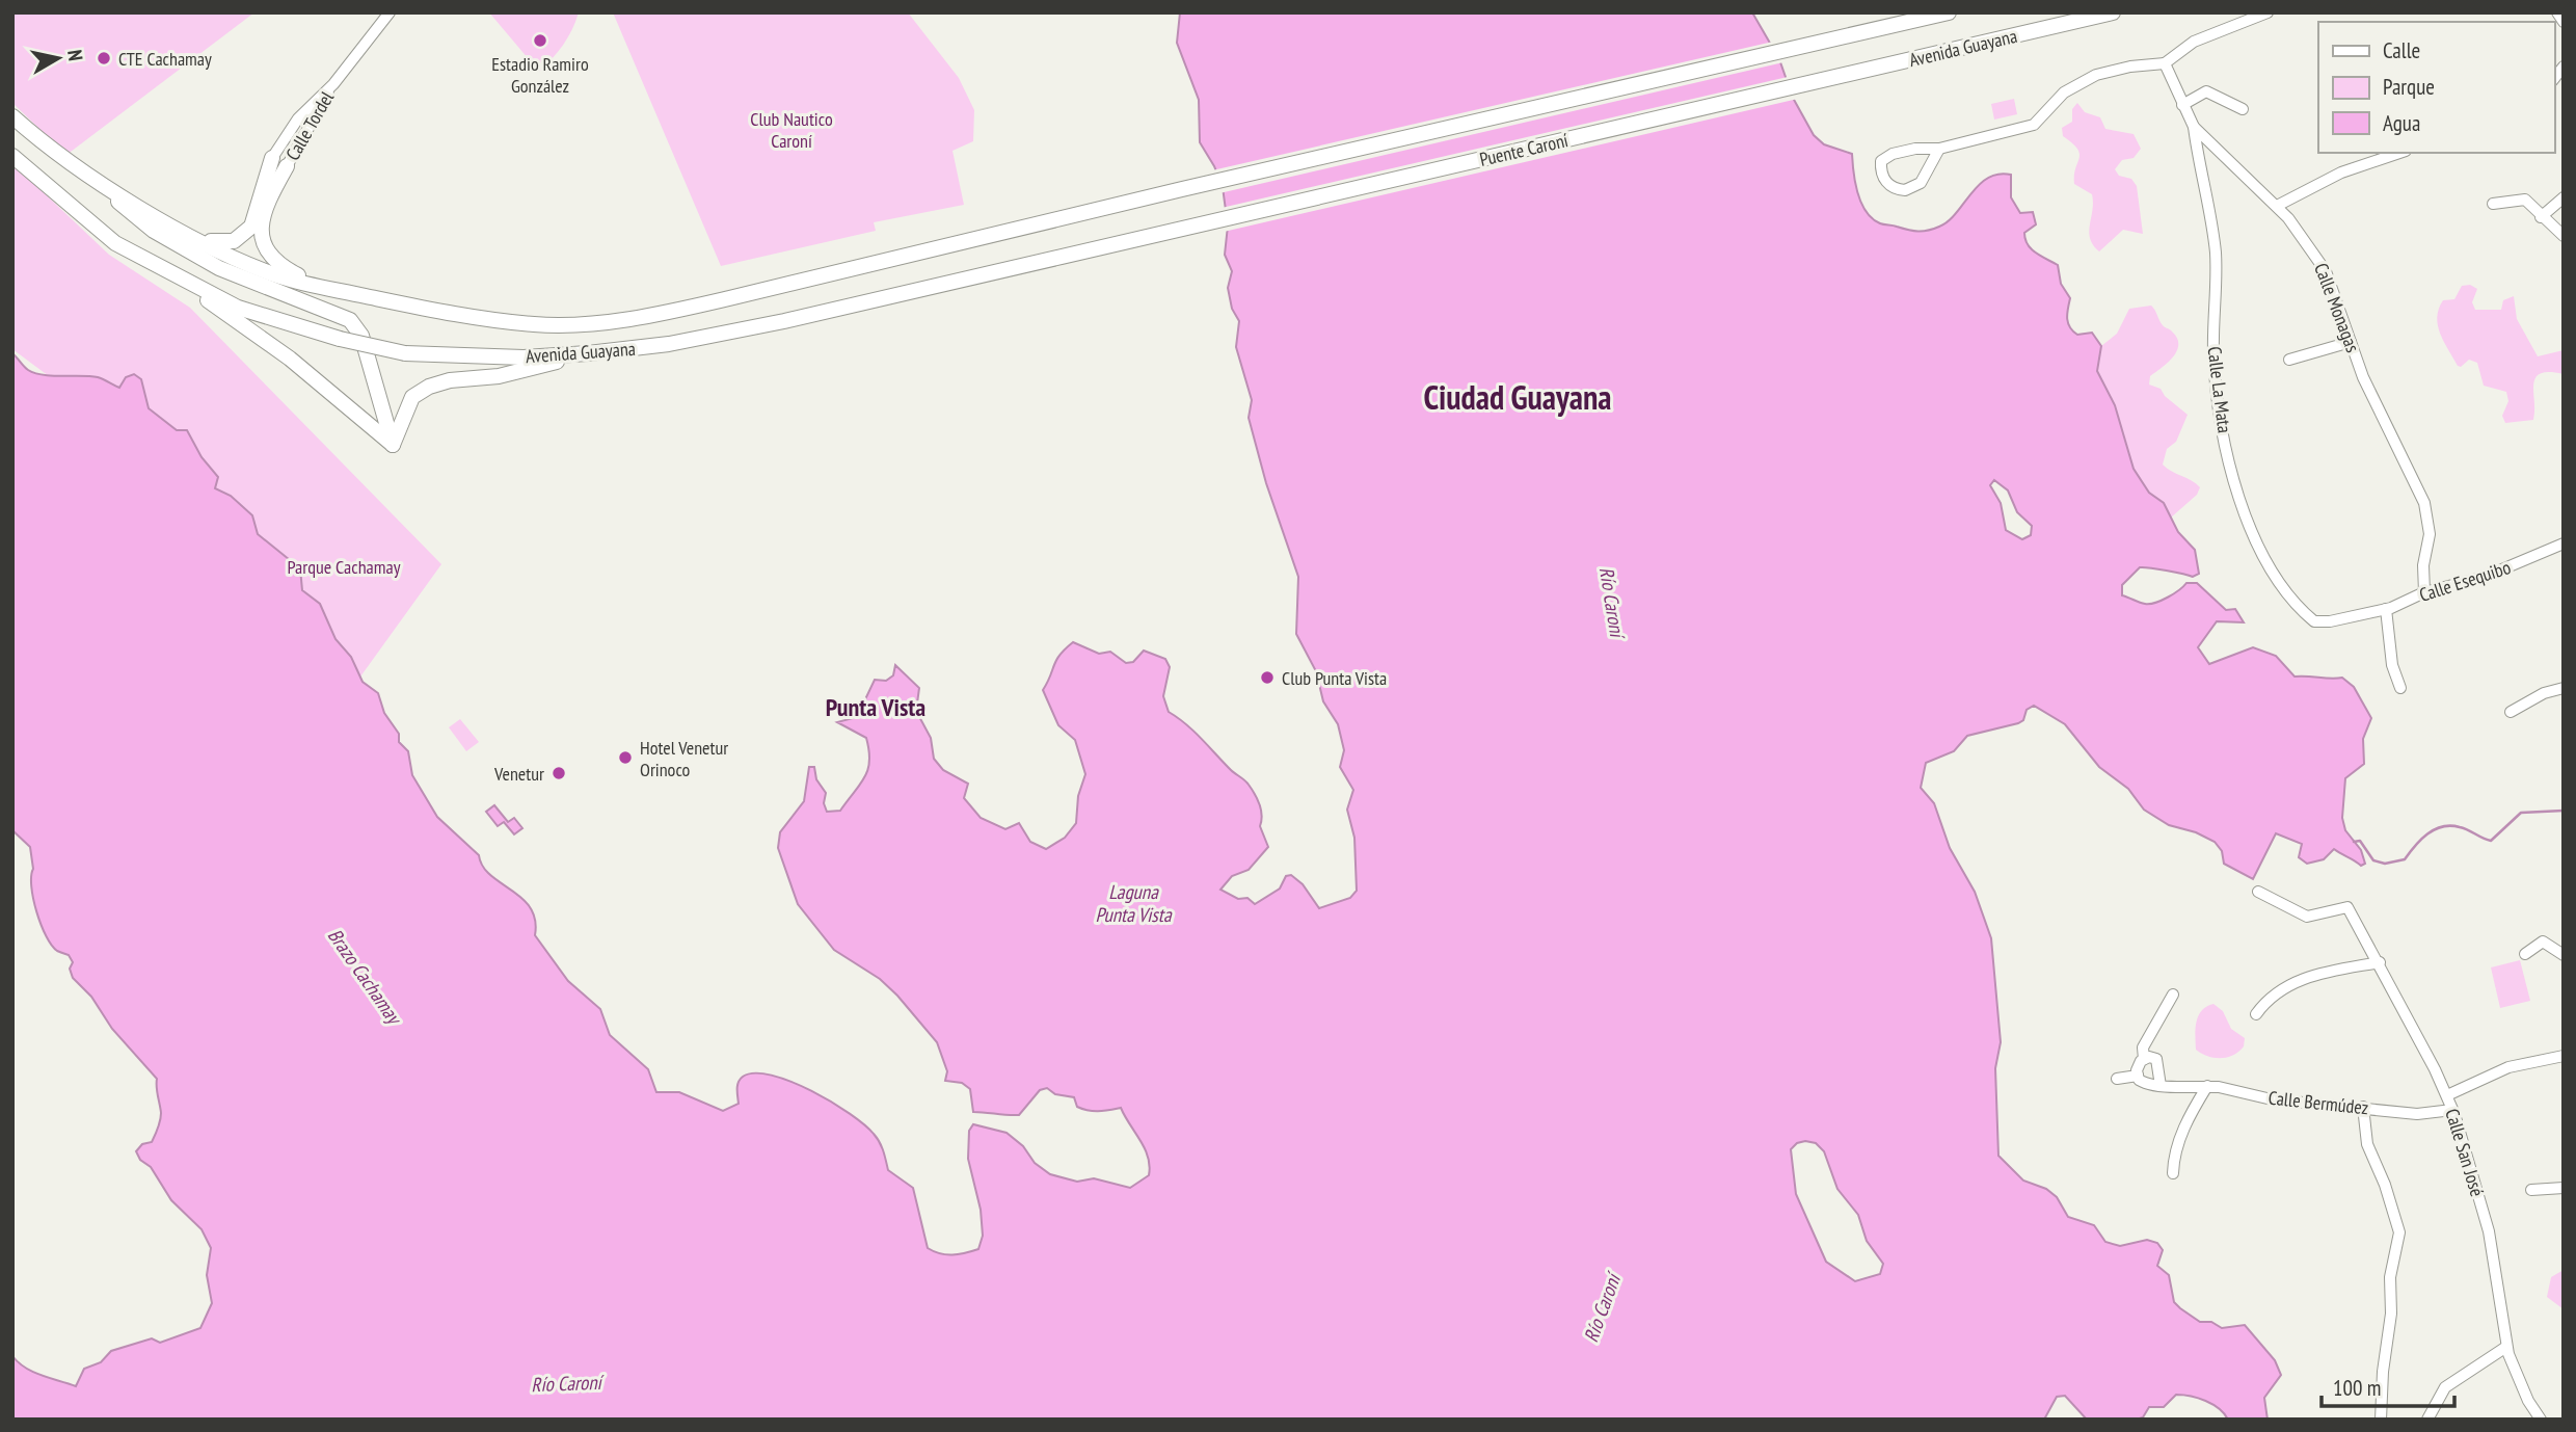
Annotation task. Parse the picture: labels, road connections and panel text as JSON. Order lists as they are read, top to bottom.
{
  "streets": {
    "main road": ["Avenida Guayana", "Puente Caroní"],
    "street": [
      "Calle Tordel",
      "Calle Monagas",
      "Calle La Mata",
      "Calle Esequibo",
      "Calle Bermúdez",
      "Calle San José"
    ]
  },
  "crossings": [
    ["Avenida Guayana", "Puente Caroní"],
    ["Calle Monagas", "Calle La Mata"],
    ["Calle Monagas", "Calle Esequibo"],
    ["Calle La Mata", "Calle Esequibo"],
    ["Calle Bermúdez", "Calle San José"]
  ],
  "districts": ["Ciudad Guayana", "Punta Vista"],
  "water": ["Río Caroní", "Laguna Punta Vista", "Brazo Cachamay"],
  "parks": ["Club Nautico Caroní", "Parque Cachamay"],
  "places": [
    "Estadio Ramiro González",
    "CTE Cachamay",
    "Club Punta Vista",
    "Hotel Venetur Orinoco",
    "Venetur"
  ],
  "legend": ["Calle", "Parque", "Agua"],
  "scale_bar": "100 m",
  "north": "right"
}
